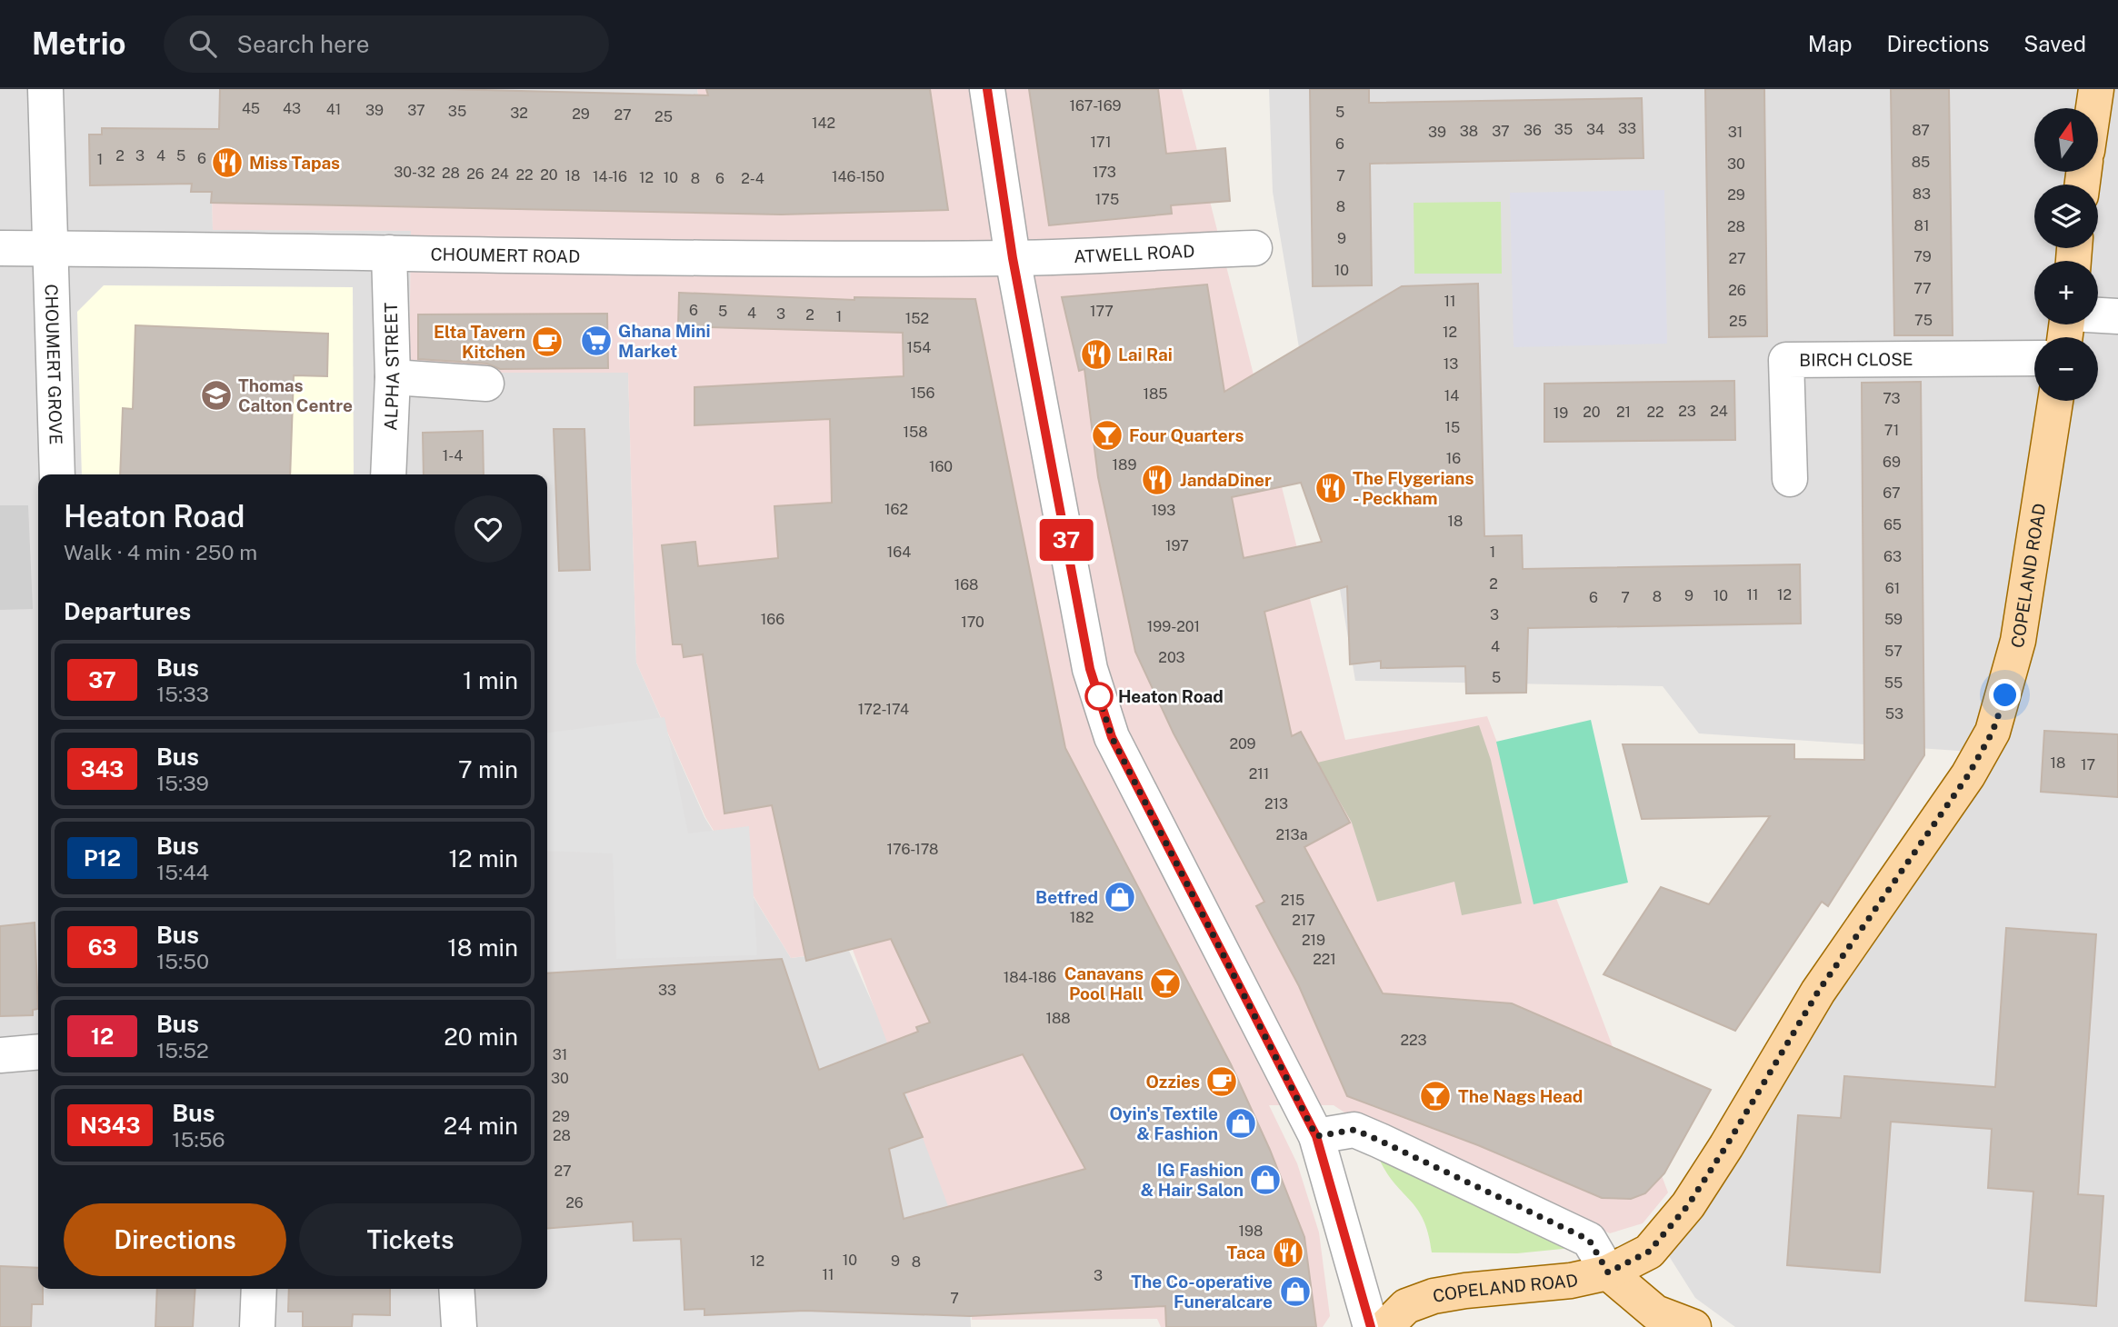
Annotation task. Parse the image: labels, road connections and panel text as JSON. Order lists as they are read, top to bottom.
{
  "streets": {
    "main road": ["COPELAND ROAD"],
    "street": [
      "ATWELL ROAD",
      "CHOUMERT ROAD",
      "BIRCH CLOSE",
      "CHOUMERT GROVE",
      "ALPHA STREET"
    ]
  },
  "crossings": [
    ["ATWELL ROAD", "CHOUMERT ROAD"],
    ["CHOUMERT ROAD", "CHOUMERT GROVE"],
    ["CHOUMERT ROAD", "ALPHA STREET"]
  ],
  "places": {
    "restaurant": [
      "Miss Tapas",
      "Lai Rai",
      "JandaDiner",
      "The Flygerians - Peckham",
      "Taca"
    ],
    "supermarket": ["Ghana Mini Market"],
    "cafe": ["Elta Tavern Kitchen", "Ozzies"],
    "school or university": ["Thomas Calton Centre"],
    "bar": ["Four Quarters", "Canavans Pool Hall", "The Nags Head"],
    "other": ["Heaton Road"],
    "shop": [
      "Betfred",
      "Oyin's Textile & Fashion",
      "IG Fashion & Hair Salon",
      "The Co-operative Funeralcare"
    ]
  },
  "lines": ["bus line 37"],
  "house_numbers": [
    "167-169",
    "45",
    "43",
    "41",
    "39",
    "37",
    "35",
    "5",
    "32",
    "29",
    "27",
    "25",
    "142",
    "33",
    "35",
    "34",
    "36",
    "87",
    "38",
    "37",
    "39",
    "31",
    "171",
    "6",
    "2",
    "3",
    "4",
    "5",
    "6",
    "1",
    "85",
    "30",
    "30-32",
    "173",
    "28",
    "26",
    "24",
    "22",
    "20",
    "18",
    "7",
    "14-16",
    "146-150",
    "12",
    "10",
    "8",
    "6",
    "2-4",
    "83",
    "29",
    "175",
    "8",
    "81",
    "28",
    "9",
    "79",
    "27",
    "10",
    "77",
    "26",
    "11",
    "6",
    "5",
    "177",
    "4",
    "3",
    "2",
    "1",
    "152",
    "75",
    "25",
    "12",
    "154",
    "13",
    "156",
    "185",
    "14",
    "73",
    "23",
    "24",
    "20",
    "21",
    "22",
    "19",
    "15",
    "71",
    "158",
    "1-4",
    "16",
    "69",
    "189",
    "160",
    "67",
    "162",
    "193",
    "18",
    "65",
    "197",
    "164",
    "1",
    "63",
    "2",
    "168",
    "61",
    "11",
    "12",
    "9",
    "10",
    "8",
    "6",
    "7",
    "3",
    "166",
    "59",
    "170",
    "199-201",
    "4",
    "57",
    "203",
    "5",
    "55",
    "172-174",
    "53",
    "209",
    "18",
    "17",
    "211",
    "213",
    "213a",
    "176-178",
    "215",
    "182",
    "217",
    "219",
    "221",
    "184-186",
    "33",
    "188",
    "223",
    "31",
    "30",
    "29",
    "28",
    "27",
    "26",
    "198",
    "10",
    "12",
    "9",
    "8",
    "11",
    "3",
    "7"
  ],
  "north": "top",
  "page": {
    "header": "Metrio",
    "search": "Search here",
    "nav": ["Map", "Directions", "Saved"],
    "on_map": "37",
    "map_buttons": ["+", "−"],
    "heading": [
      ["Heaton Road", "Walk · 4 min · 250 m"],
      "Departures"
    ],
    "list": [
      {
        "mark": "37",
        "name": "Bus",
        "note": "15:33",
        "value": "1 min"
      },
      {
        "mark": "343",
        "name": "Bus",
        "note": "15:39",
        "value": "7 min"
      },
      {
        "mark": "P12",
        "name": "Bus",
        "note": "15:44",
        "value": "12 min"
      },
      {
        "mark": "63",
        "name": "Bus",
        "note": "15:50",
        "value": "18 min"
      },
      {
        "mark": "12",
        "name": "Bus",
        "note": "15:52",
        "value": "20 min"
      },
      {
        "mark": "N343",
        "name": "Bus",
        "note": "15:56",
        "value": "24 min"
      }
    ],
    "buttons": ["Directions", "Tickets"]
  }
}
